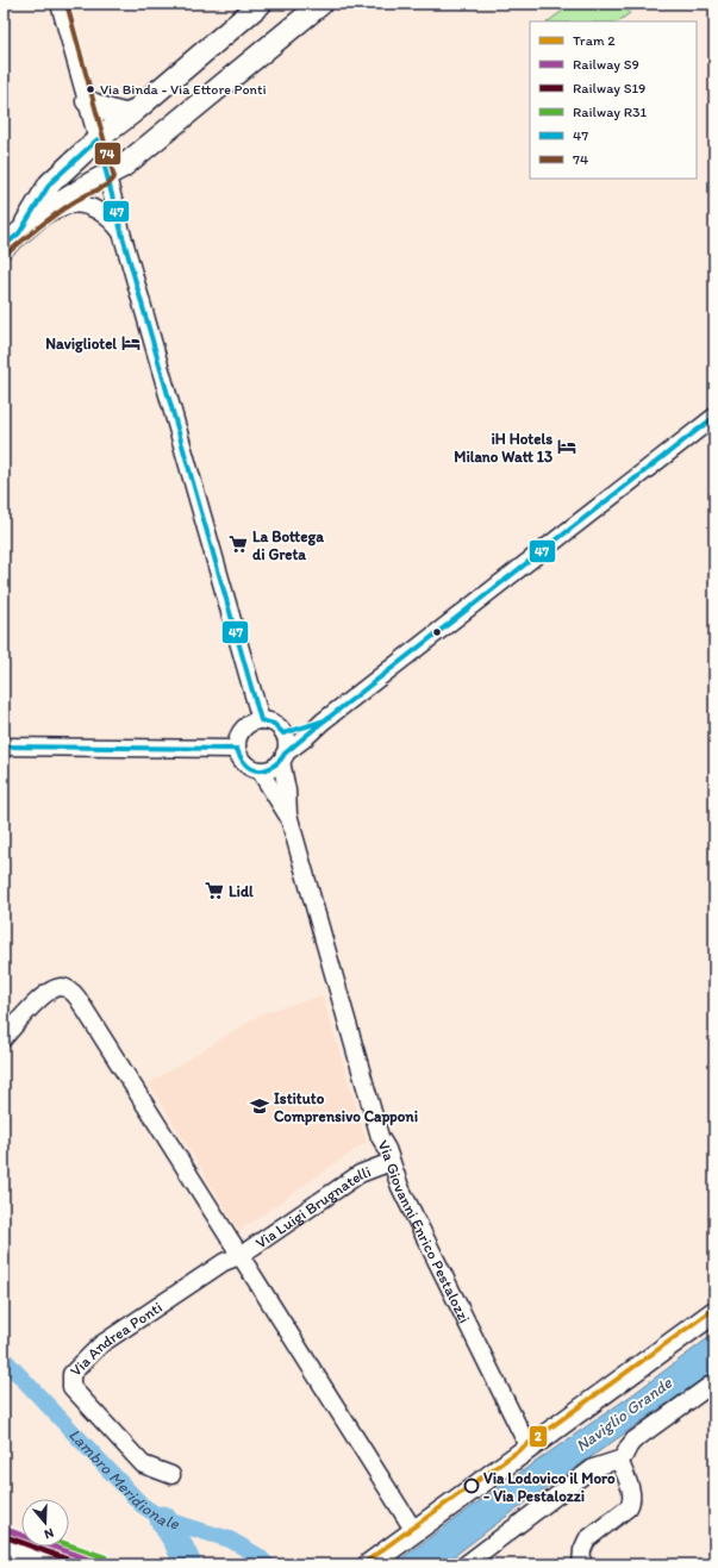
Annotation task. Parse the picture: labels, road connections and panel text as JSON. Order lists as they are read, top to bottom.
{
  "streets": {
    "street": ["Via Luigi Brugnatelli", "Via Giovanni Enrico Pestalozzi", "Via Andrea Ponti"]
  },
  "crossings": [
    ["Via Luigi Brugnatelli", "Via Giovanni Enrico Pestalozzi"],
    ["Via Luigi Brugnatelli", "Via Andrea Ponti"]
  ],
  "water": ["Naviglio Grande", "Lambro Meridionale"],
  "places": {
    "other": ["Via Binda - Via Ettore Ponti", "Via Lodovico il Moro - Via Pestalozzi"],
    "hotel": ["Navigliotel", "iH Hotels Milano Watt 13"],
    "supermarket": ["La Bottega di Greta", "Lidl"],
    "school or university": ["Istituto Comprensivo Capponi"]
  },
  "lines": [
    "transit line 74",
    "transit line 47",
    "tram line 2",
    "rail line S9",
    "rail line S19",
    "rail line R31"
  ],
  "legend": [
    "Tram 2",
    "Railway S9",
    "Railway S19",
    "Railway R31",
    "47",
    "74"
  ],
  "north": "bottom"
}
